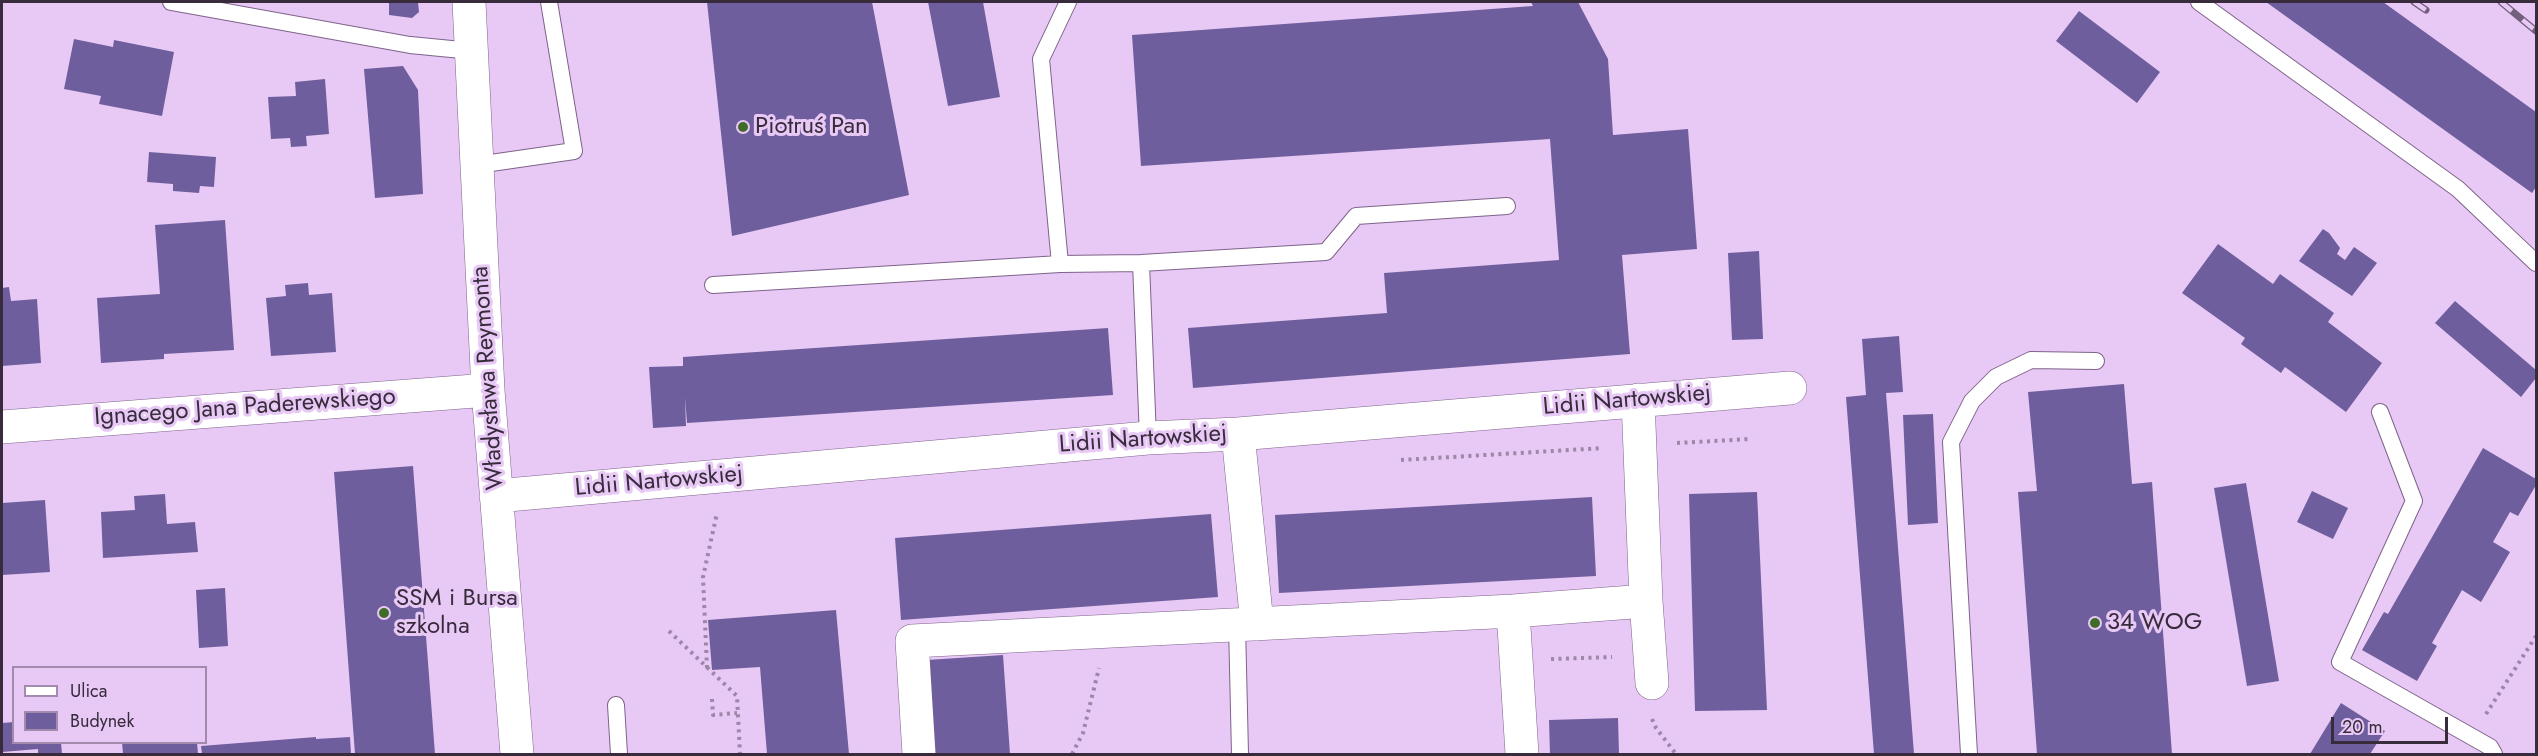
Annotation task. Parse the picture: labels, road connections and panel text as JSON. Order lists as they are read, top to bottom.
{
  "streets": {
    "street": ["Władysława Reymonta", "Lidii Nartowskiej", "Ignacego Jana Paderewskiego"]
  },
  "crossings": [
    ["Władysława Reymonta", "Lidii Nartowskiej"],
    ["Władysława Reymonta", "Ignacego Jana Paderewskiego"]
  ],
  "places": ["Piotruś Pan", "SSM i Bursa szkolna", "34 WOG"],
  "legend": ["Ulica", "Budynek"],
  "scale_bar": "20 m"
}
